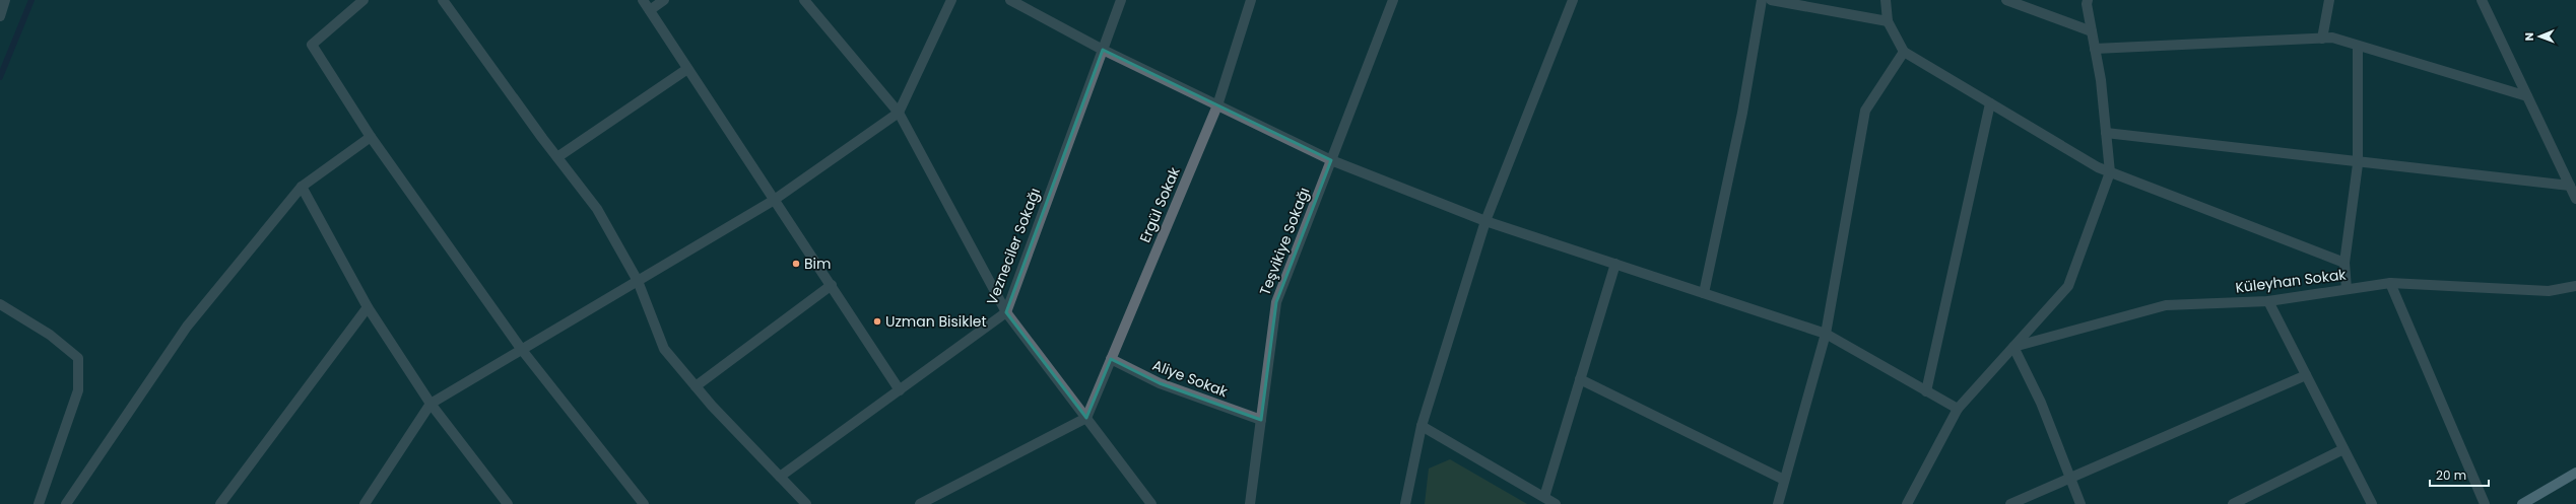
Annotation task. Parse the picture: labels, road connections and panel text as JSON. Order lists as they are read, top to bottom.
{
  "streets": {
    "street": [
      "Ergül Sokak",
      "Teşvikiye Sokağı",
      "Vezneciler Sokağı",
      "Küleyhan Sokak",
      "Aliye Sokak"
    ]
  },
  "crossings": [
    ["Ergül Sokak", "Aliye Sokak"],
    ["Teşvikiye Sokağı", "Aliye Sokak"]
  ],
  "places": ["Bim", "Uzman Bisiklet"],
  "scale_bar": "20 m",
  "north": "left"
}
